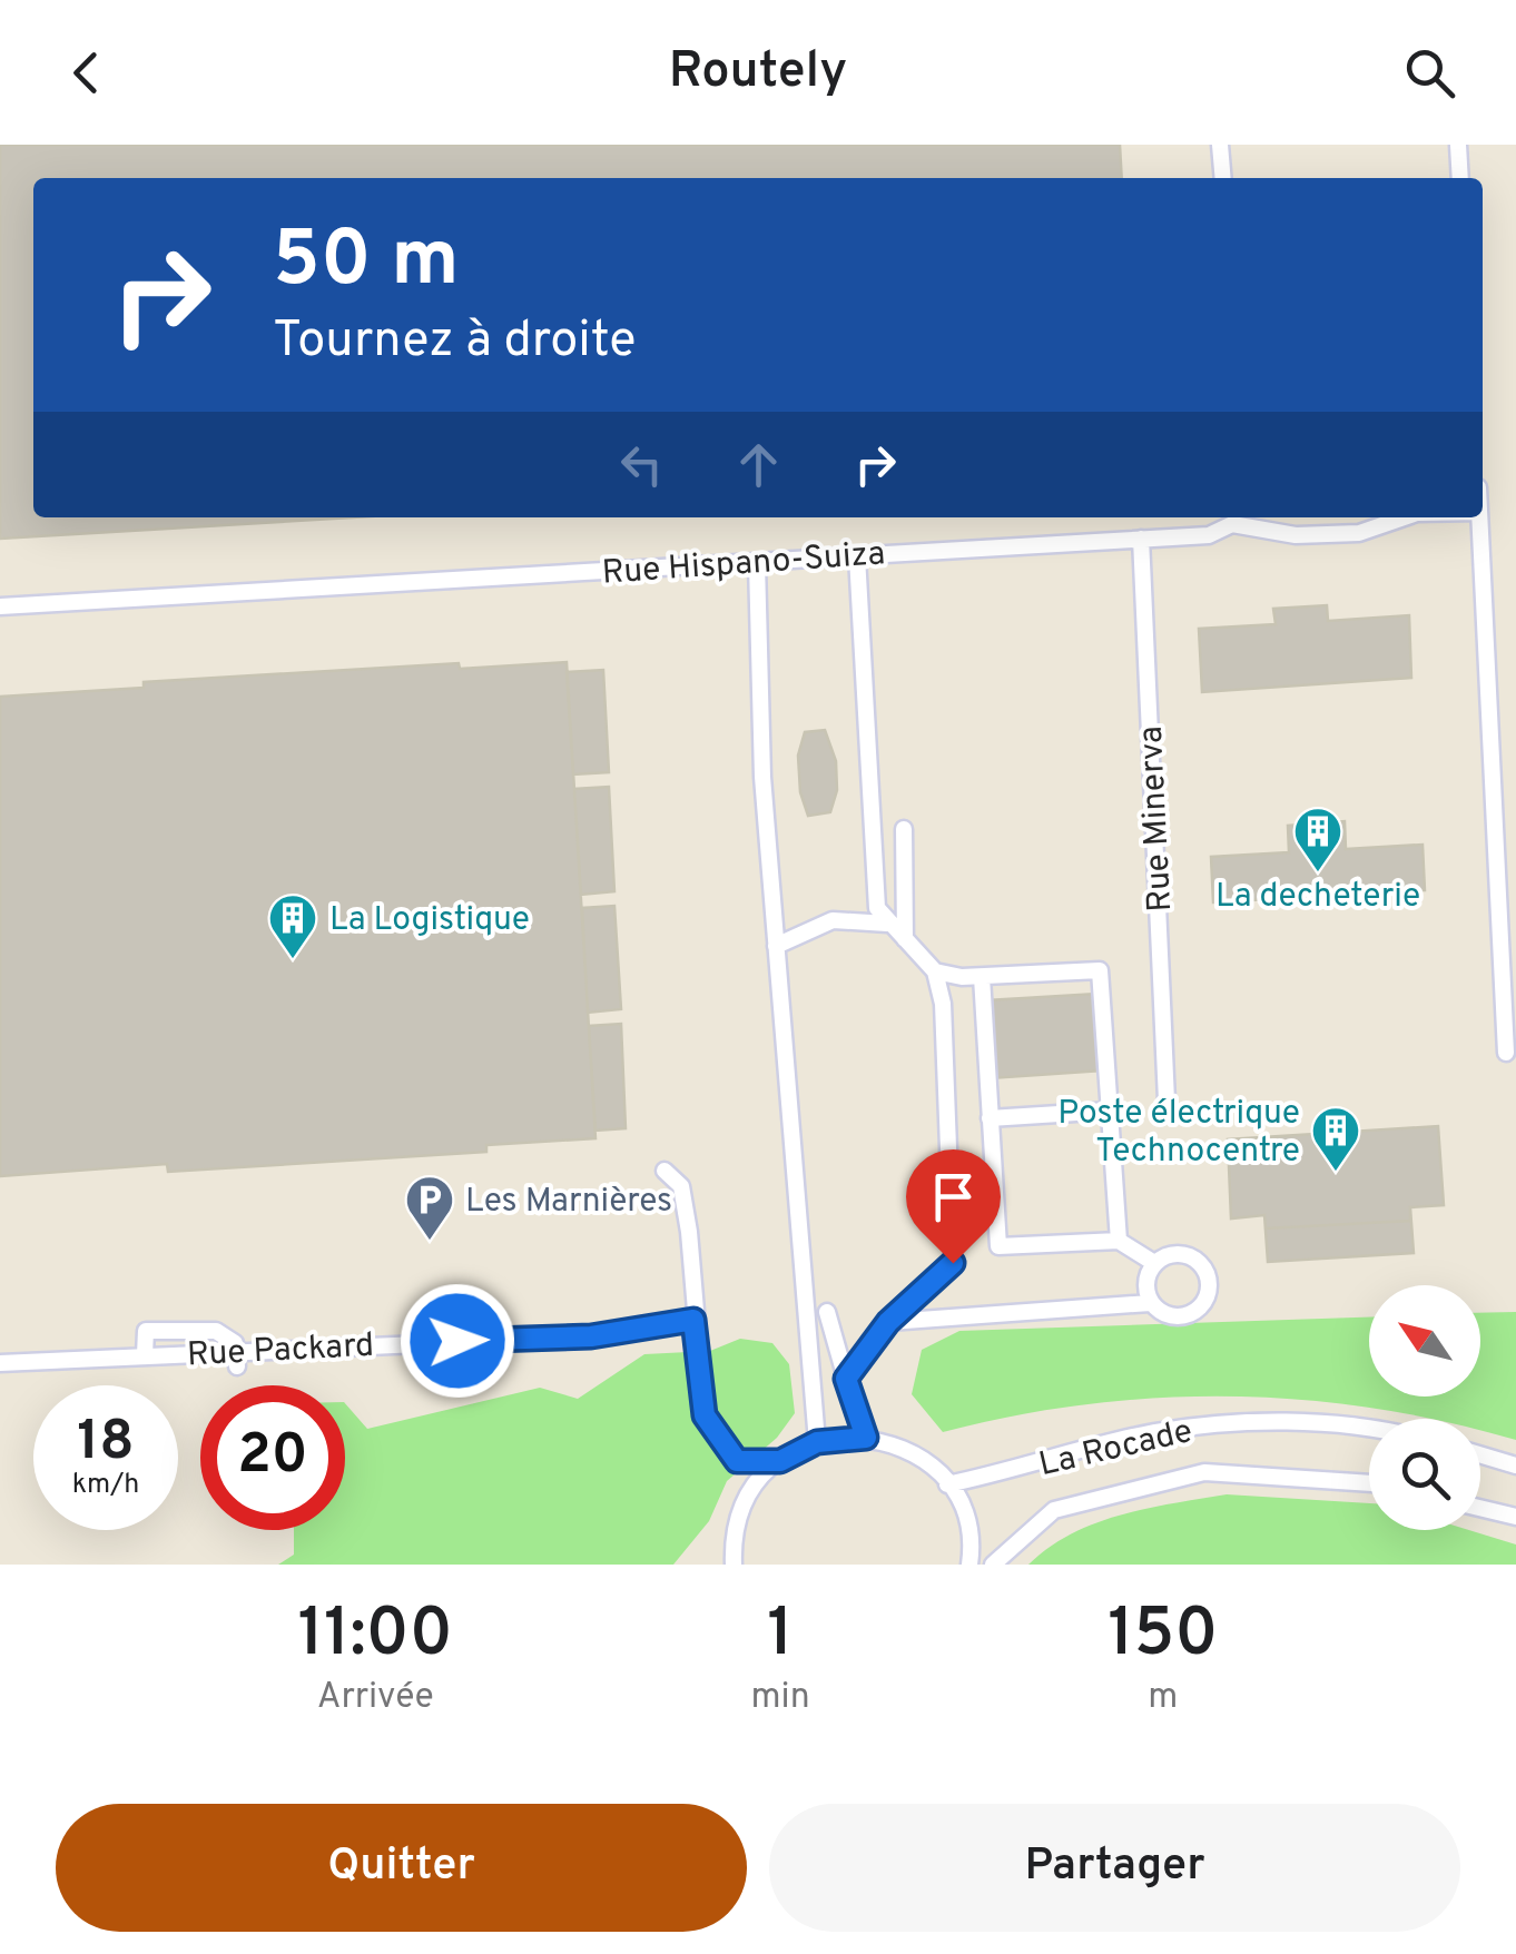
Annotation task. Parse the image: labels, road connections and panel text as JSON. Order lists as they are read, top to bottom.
{
  "streets": {
    "lane": [
      "Rue Hispano-Suiza",
      "Rue Minerva",
      "Rue Packard",
      "La Rocade"
    ]
  },
  "crossings": [
    ["Rue Hispano-Suiza", "Rue Minerva"]
  ],
  "places": {
    "building": ["La decheterie", "La Logistique", "Poste électrique Technocentre"],
    "parking": ["Les Marnières"]
  },
  "north": "top left",
  "page": {
    "header": "Routely",
    "turn": ["50 m", "Tournez à droite"],
    "speed": "18 km/h",
    "limit": "20",
    "eta": [
      "11:00",
      "Arrivée",
      "1",
      "min",
      "150",
      "m"
    ],
    "buttons": ["Quitter", "Partager"]
  }
}
